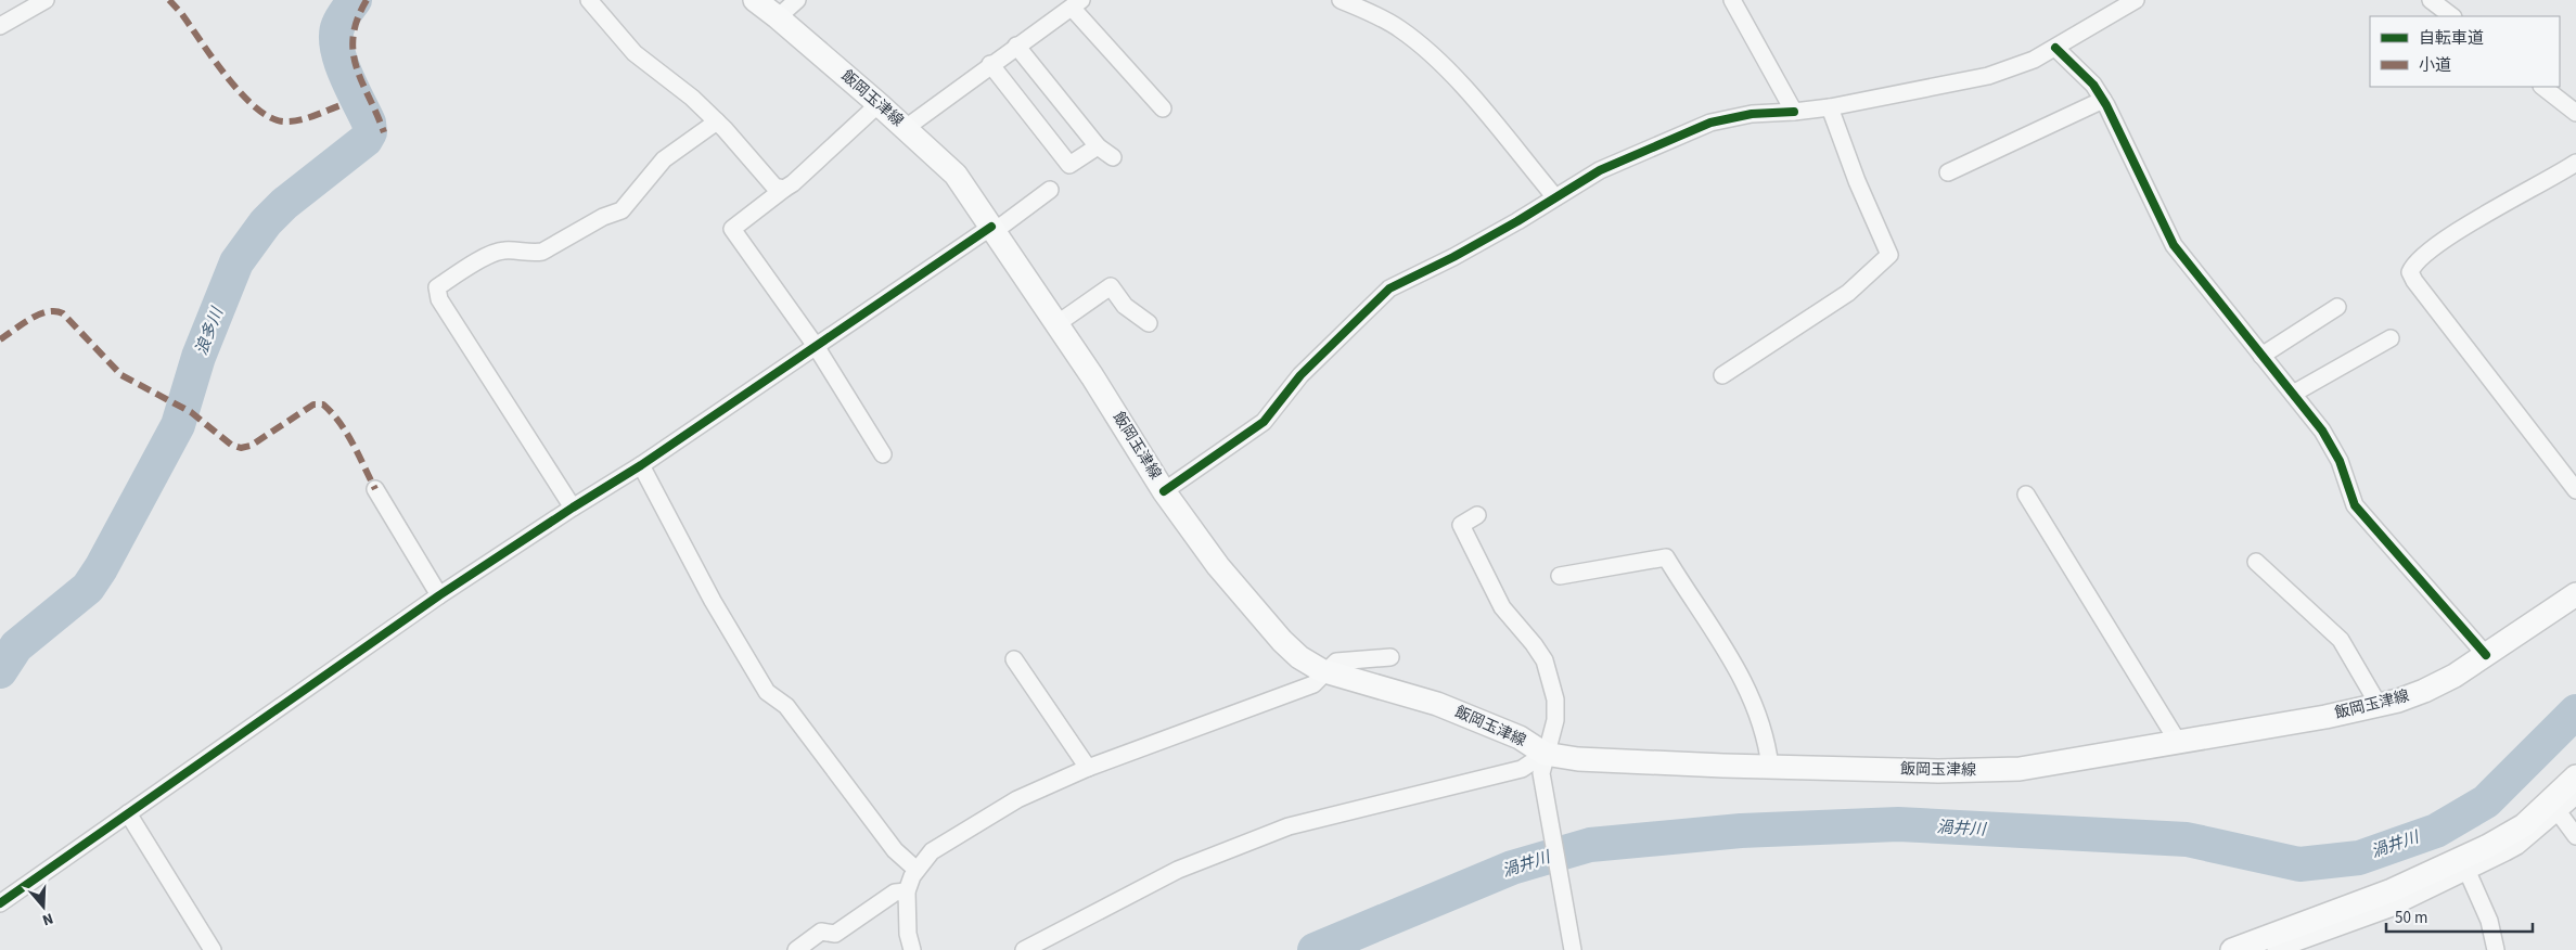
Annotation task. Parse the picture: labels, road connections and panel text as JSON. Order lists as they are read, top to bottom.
{
  "streets": {
    "main road": ["飯岡玉津線"]
  },
  "water": ["浪多川", "渦井川"],
  "legend": ["自転車道", "小道"],
  "scale_bar": "50 m",
  "north": "bottom"
}
